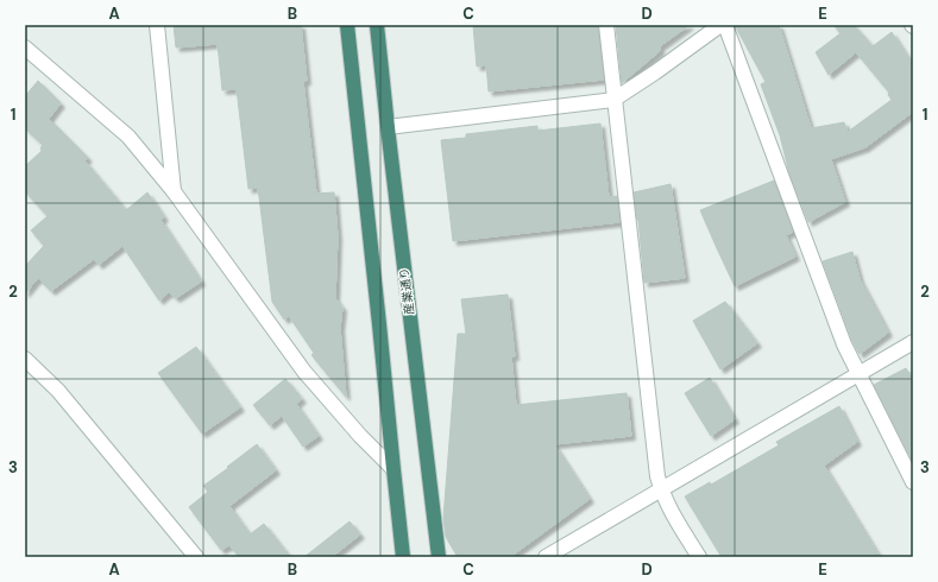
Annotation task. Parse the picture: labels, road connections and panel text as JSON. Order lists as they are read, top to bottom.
{
  "streets": {
    "highway": ["産業通り"]
  },
  "grid": {
    "columns": [
      "A",
      "B",
      "C",
      "D",
      "E"
    ],
    "rows": ["1", "2", "3"]
  }
}
